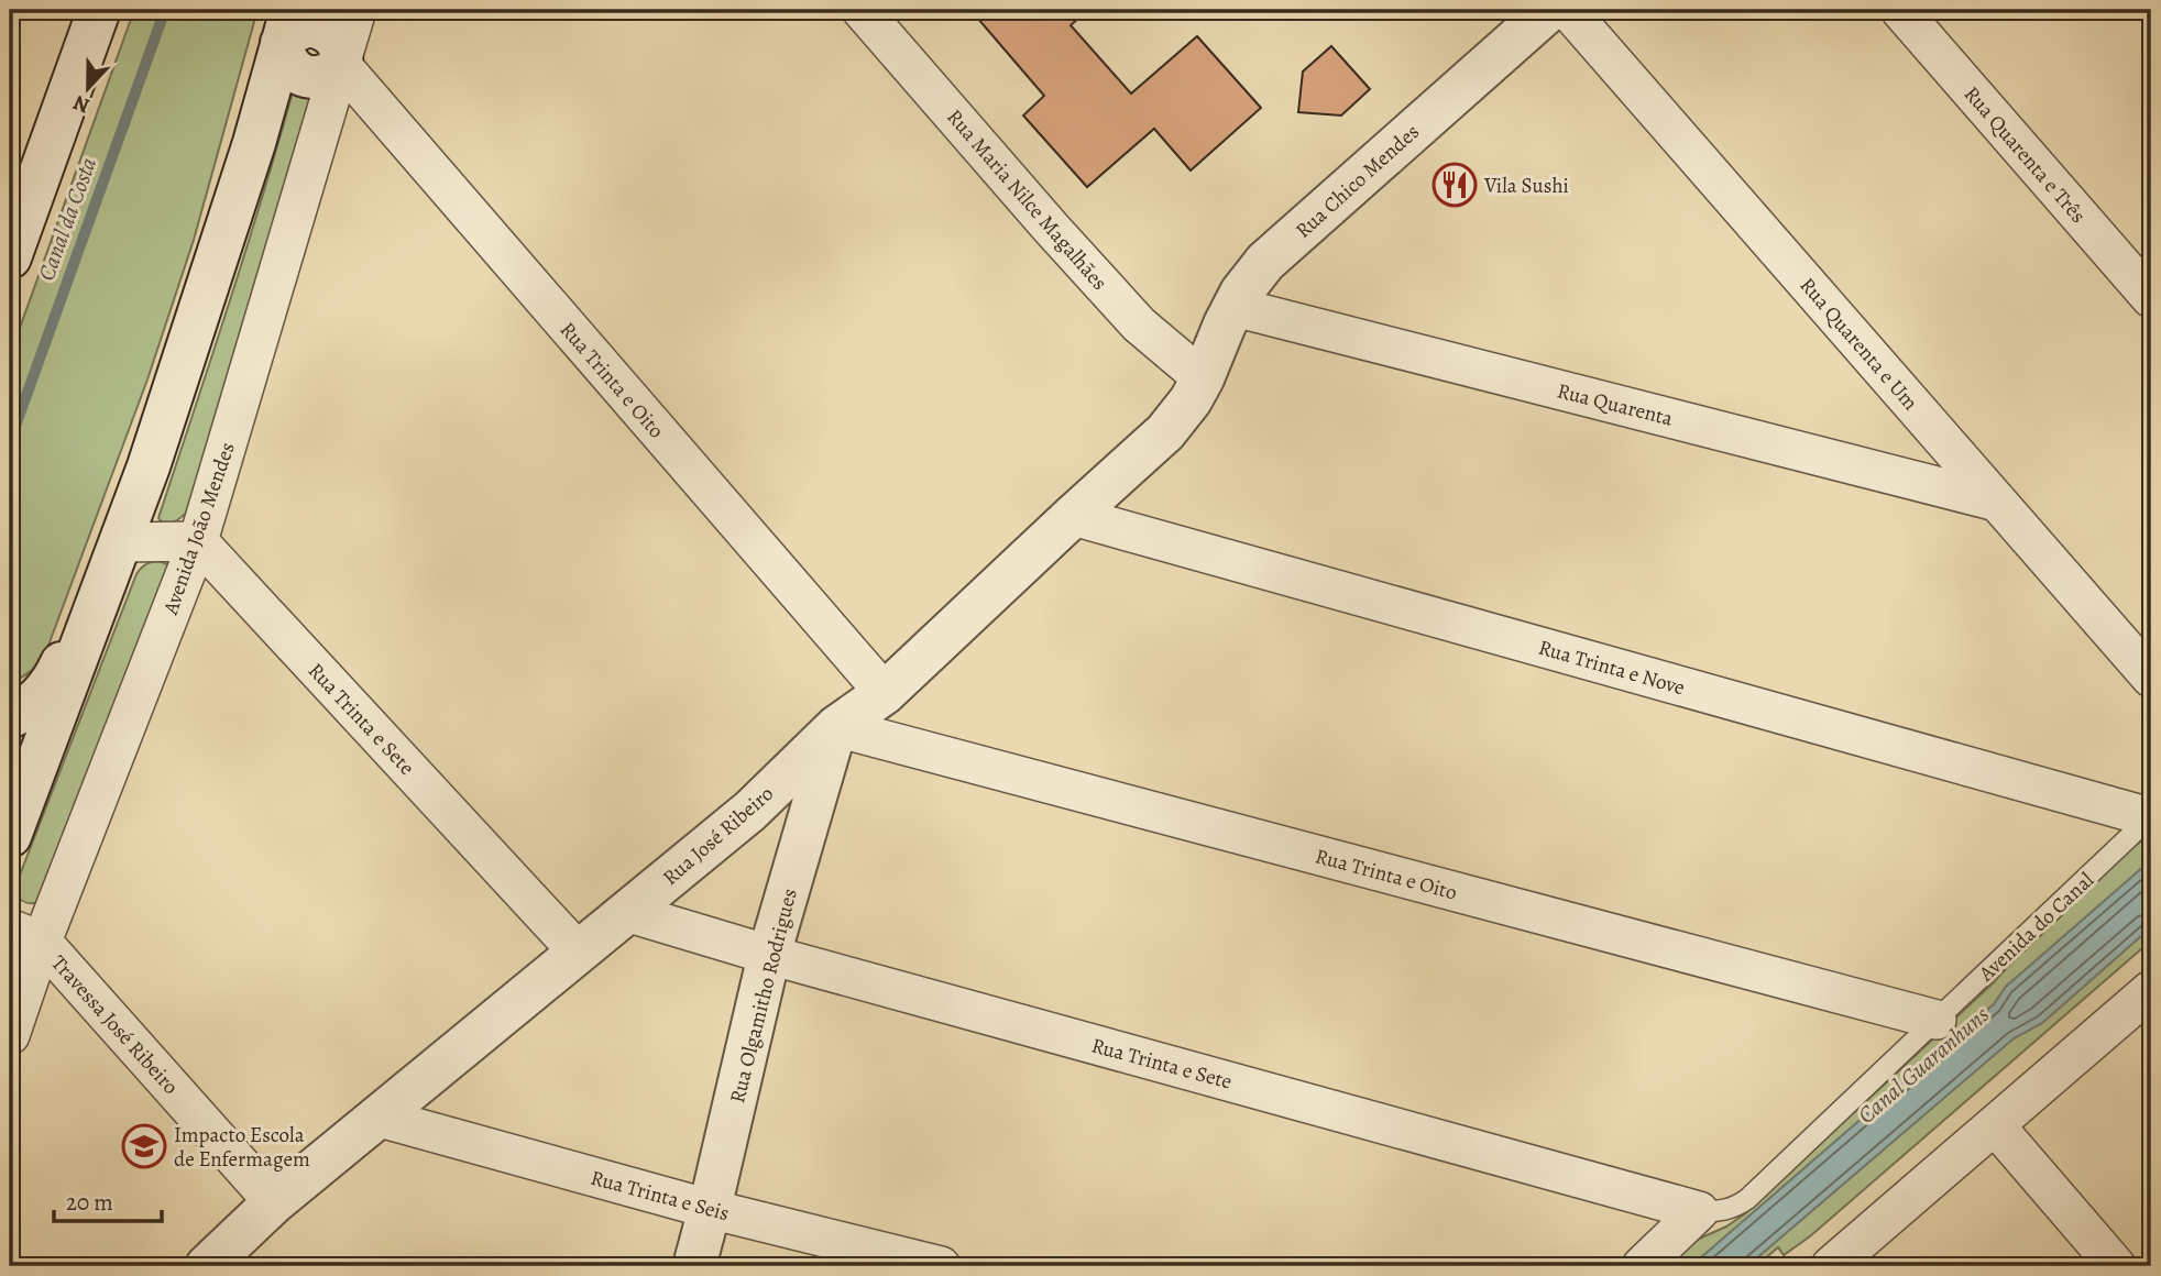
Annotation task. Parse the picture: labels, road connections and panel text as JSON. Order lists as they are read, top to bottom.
{
  "streets": {
    "street": [
      "Rua Quarenta e Três",
      "Rua Chico Mendes",
      "Rua Maria Nilce Magalhães",
      "Rua Quarenta e Um",
      "Rua Trinta e Oito",
      "Rua Quarenta",
      "Avenida João Mendes",
      "Rua Trinta e Nove",
      "Rua Trinta e Sete",
      "Rua José Ribeiro",
      "Rua Olgamitho Rodrigues",
      "Travessa José Ribeiro",
      "Rua Trinta e Seis"
    ],
    "lane": ["Avenida do Canal"]
  },
  "crossings": [
    ["Rua Chico Mendes", "Rua Maria Nilce Magalhães"],
    ["Rua Chico Mendes", "Rua Quarenta"],
    ["Rua Chico Mendes", "Rua José Ribeiro"],
    ["Rua Maria Nilce Magalhães", "Rua José Ribeiro"],
    ["Rua Quarenta e Um", "Rua Quarenta"],
    ["Rua Trinta e Oito", "Avenida João Mendes"],
    ["Rua Trinta e Oito", "Rua José Ribeiro"],
    ["Rua Trinta e Oito", "Avenida do Canal"],
    ["Rua Trinta e Oito", "Rua Olgamitho Rodrigues"],
    ["Avenida João Mendes", "Rua Trinta e Sete"],
    ["Avenida João Mendes", "Travessa José Ribeiro"],
    ["Rua Trinta e Nove", "Rua José Ribeiro"],
    ["Rua Trinta e Nove", "Avenida do Canal"],
    ["Rua Trinta e Sete", "Rua José Ribeiro"],
    ["Rua Trinta e Sete", "Avenida do Canal"],
    ["Rua Trinta e Sete", "Rua Olgamitho Rodrigues"],
    ["Rua José Ribeiro", "Rua Olgamitho Rodrigues"],
    ["Rua José Ribeiro", "Travessa José Ribeiro"],
    ["Rua José Ribeiro", "Rua Trinta e Seis"],
    ["Rua Olgamitho Rodrigues", "Rua Trinta e Seis"]
  ],
  "water": ["Canal da Costa", "Canal Guaranhuns"],
  "places": {
    "restaurant": ["Vila Sushi"],
    "school or university": ["Impacto Escola de Enfermagem"]
  },
  "scale_bar": "20 m",
  "north": "bottom"
}
